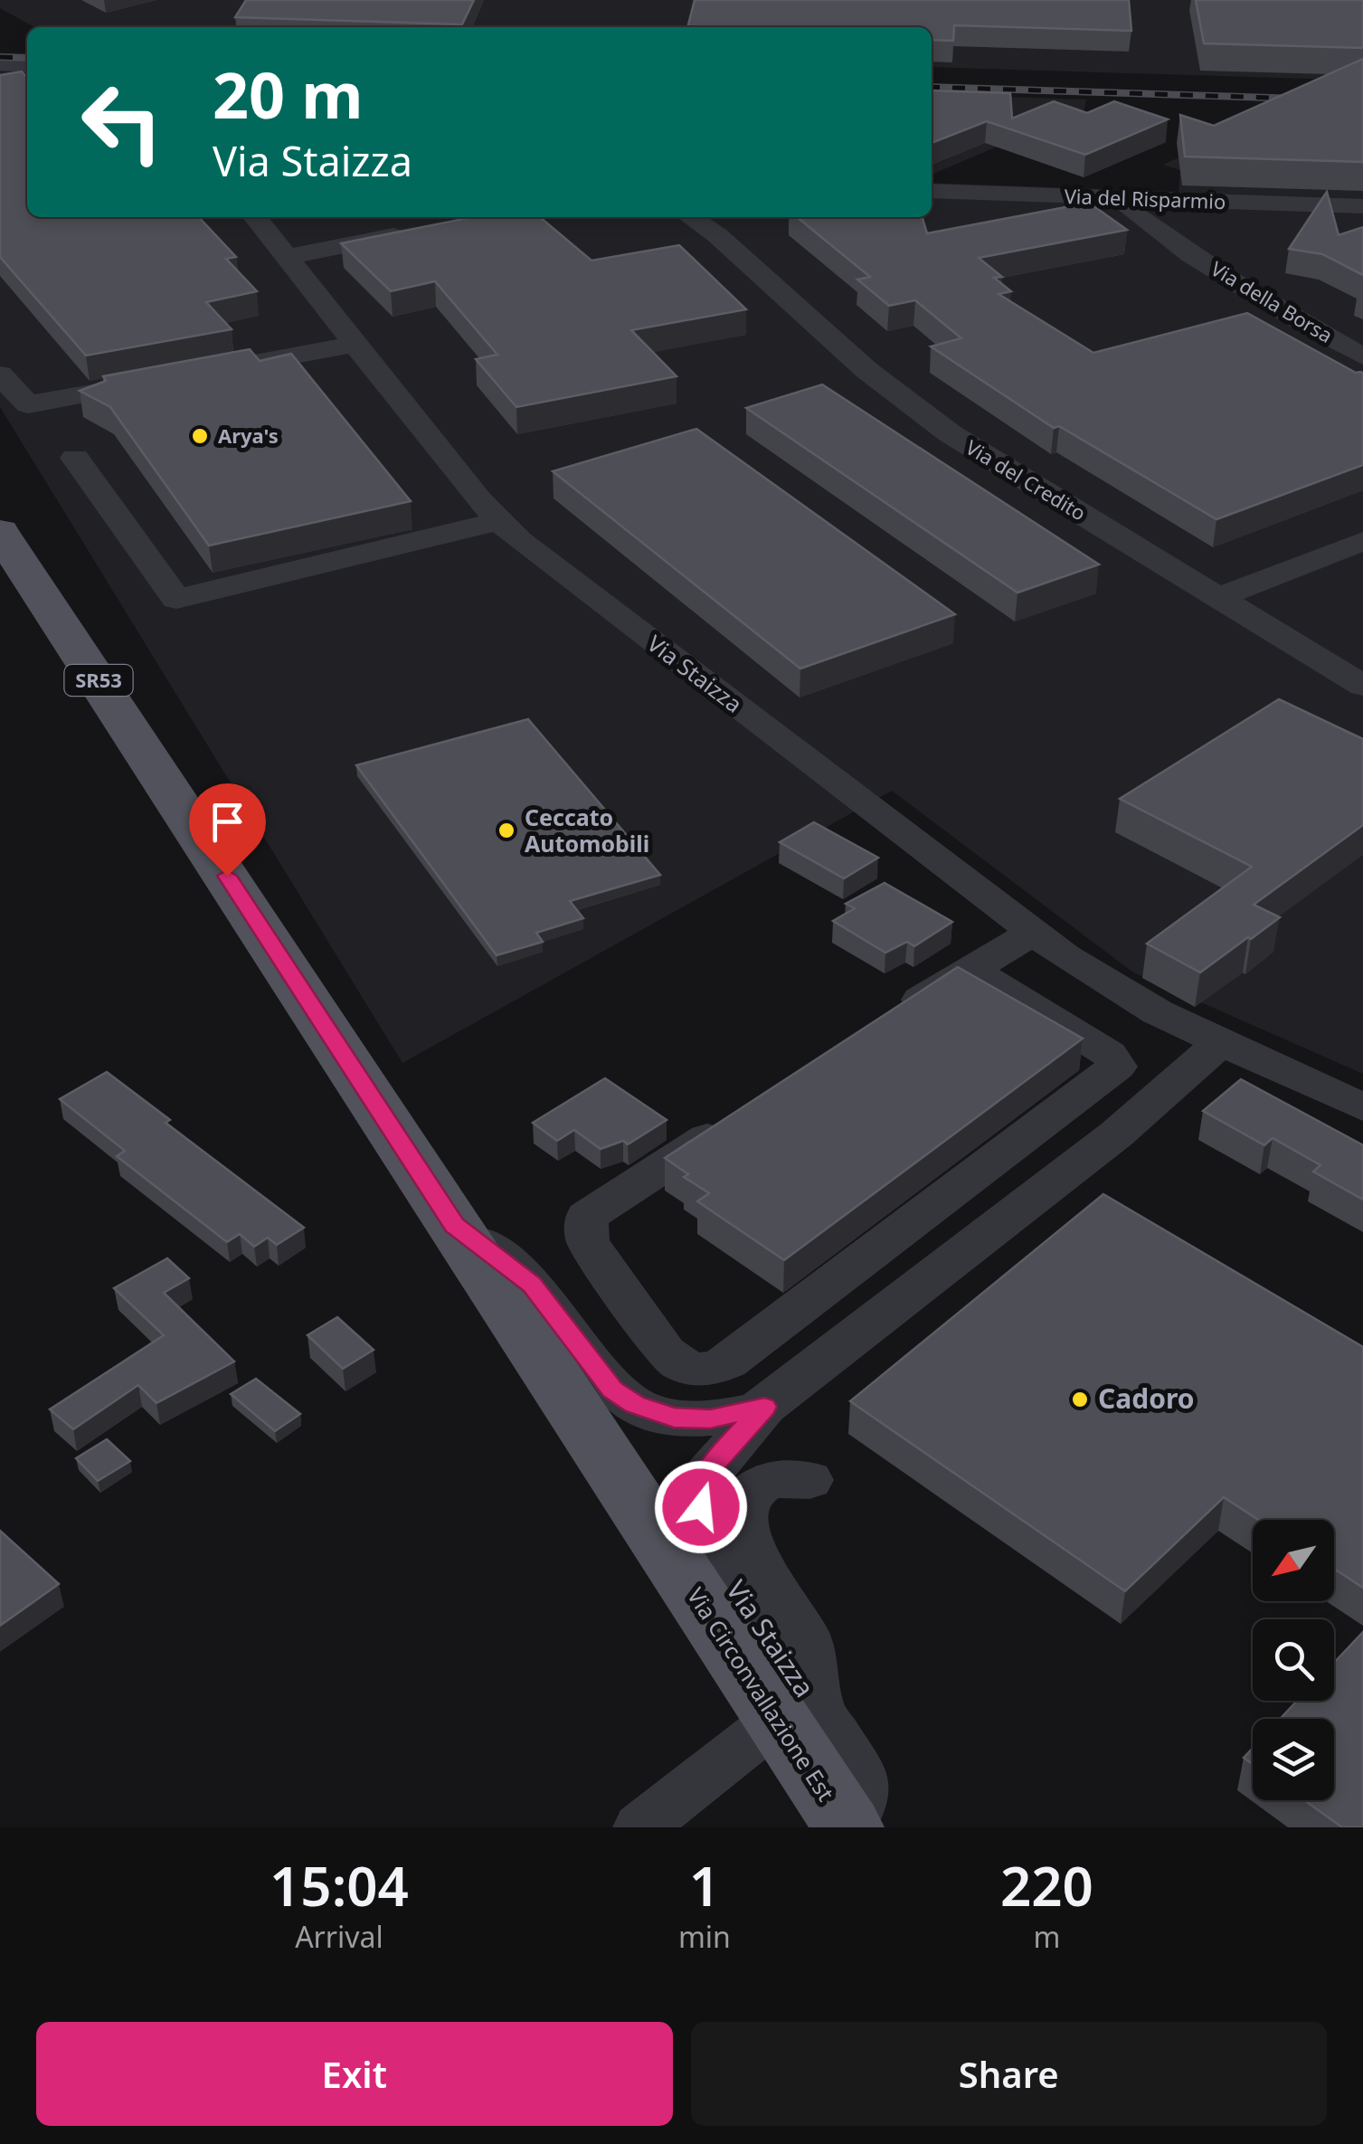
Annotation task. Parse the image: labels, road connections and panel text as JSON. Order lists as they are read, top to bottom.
{
  "streets": {
    "main road": ["SR53", "Via Circonvallazione Est"],
    "street": [
      "Via del Risparmio",
      "Via della Borsa",
      "Via del Credito",
      "Via Staizza"
    ]
  },
  "crossings": [
    ["Via del Risparmio", "Via della Borsa"],
    ["Via Staizza", "Via Circonvallazione Est"]
  ],
  "places": ["Arya's", "Ceccato Automobili", "Cadoro"],
  "north": "bottom left",
  "page": {
    "turn": ["20 m", "Via Staizza"],
    "eta": [
      "15:04",
      "Arrival",
      "1",
      "min",
      "220",
      "m"
    ],
    "buttons": ["Exit", "Share"]
  }
}
